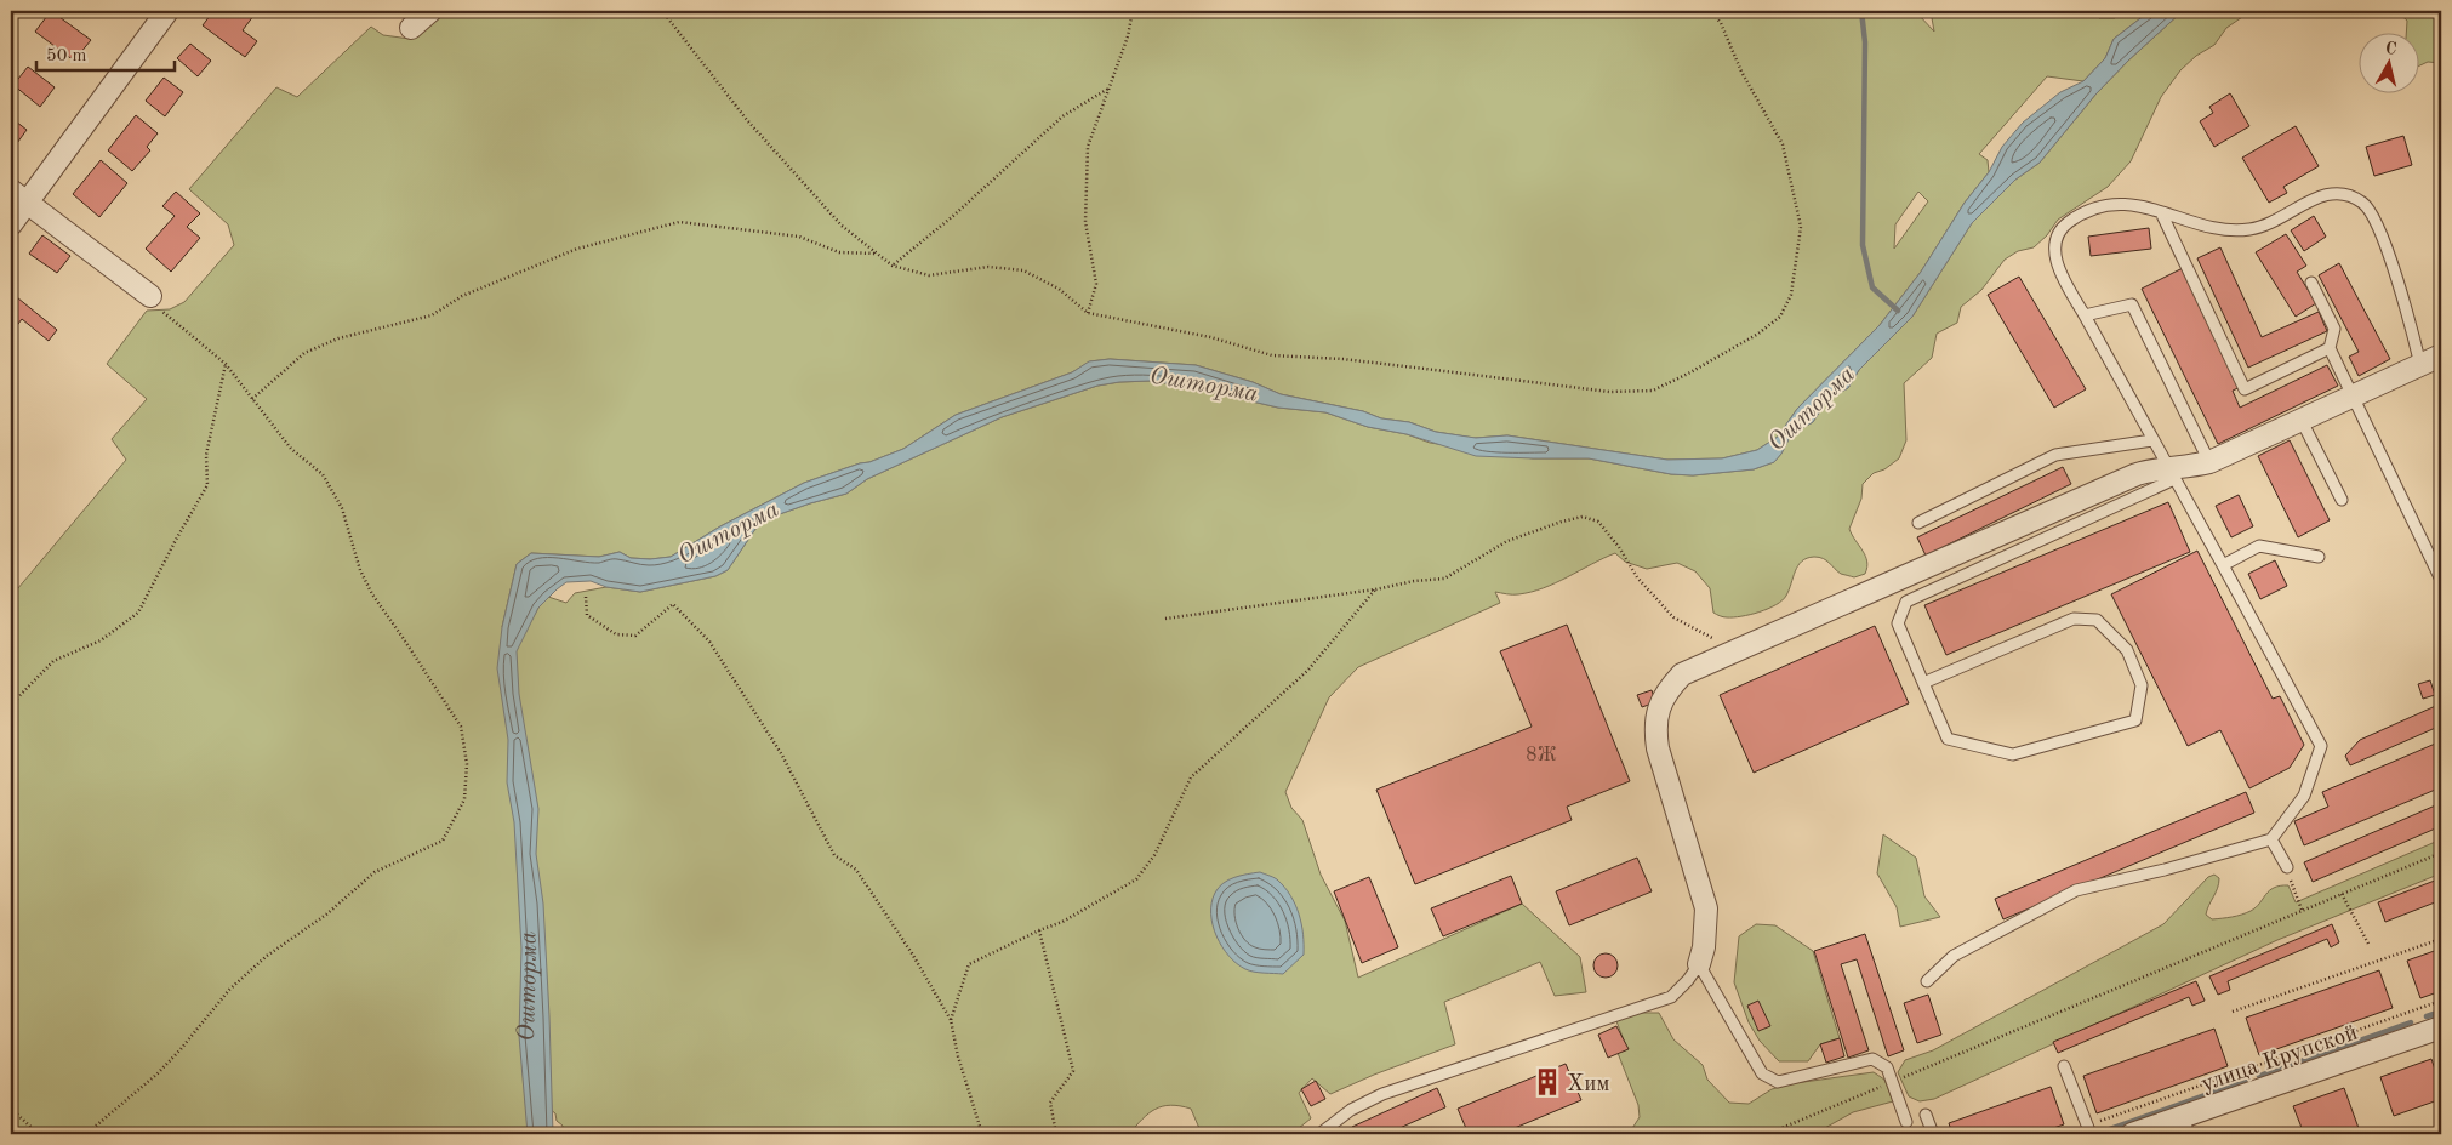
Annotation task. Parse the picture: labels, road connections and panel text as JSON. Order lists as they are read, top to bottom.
{
  "streets": {
    "street": ["улица Крупской"]
  },
  "water": ["Ошторма"],
  "places": {
    "building": ["Хим"]
  },
  "house_numbers": ["8Ж"],
  "scale_bar": "50 m",
  "north": "top"
}
